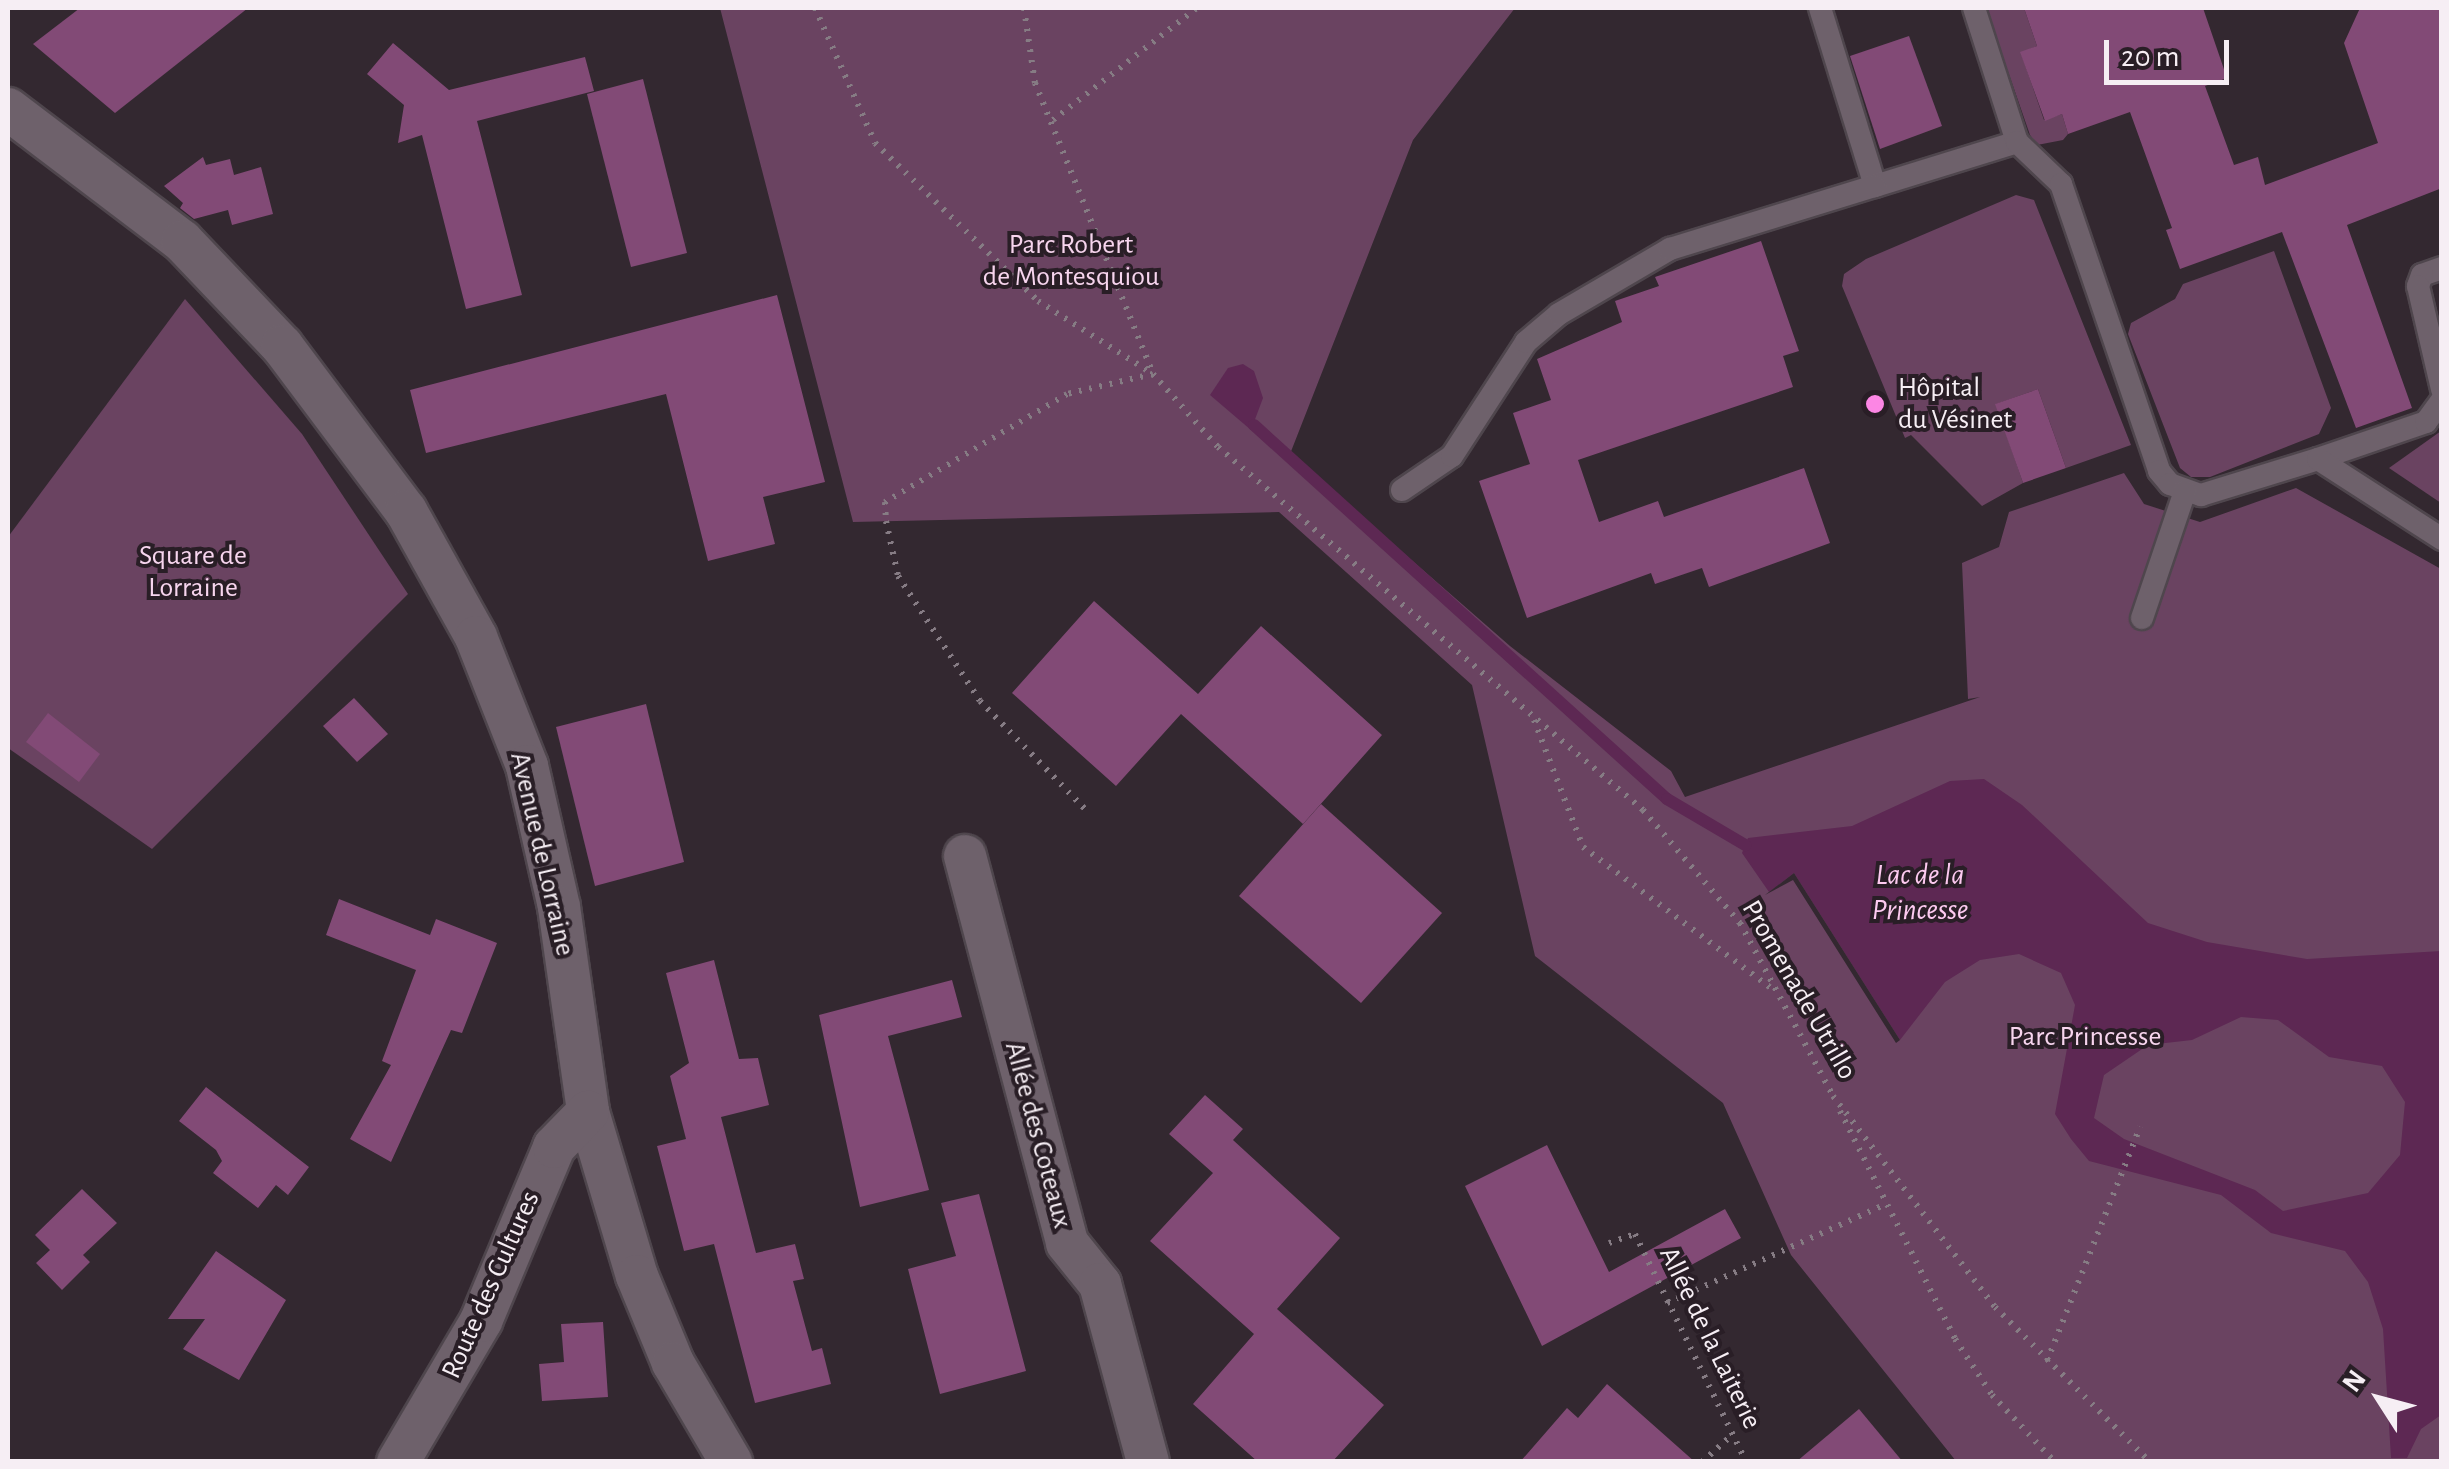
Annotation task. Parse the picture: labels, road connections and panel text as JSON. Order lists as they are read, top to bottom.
{
  "streets": {
    "street": ["Avenue de Lorraine", "Allée des Coteaux", "Route des Cultures"],
    "path": ["Promenade Utrillo", "Allée de la Laiterie"]
  },
  "crossings": [
    ["Avenue de Lorraine", "Route des Cultures"]
  ],
  "water": ["Lac de la Princesse"],
  "parks": ["Parc Robert de Montesquiou", "Square de Lorraine", "Parc Princesse"],
  "places": ["Hôpital du Vésinet"],
  "scale_bar": "20 m",
  "north": "top left"
}
